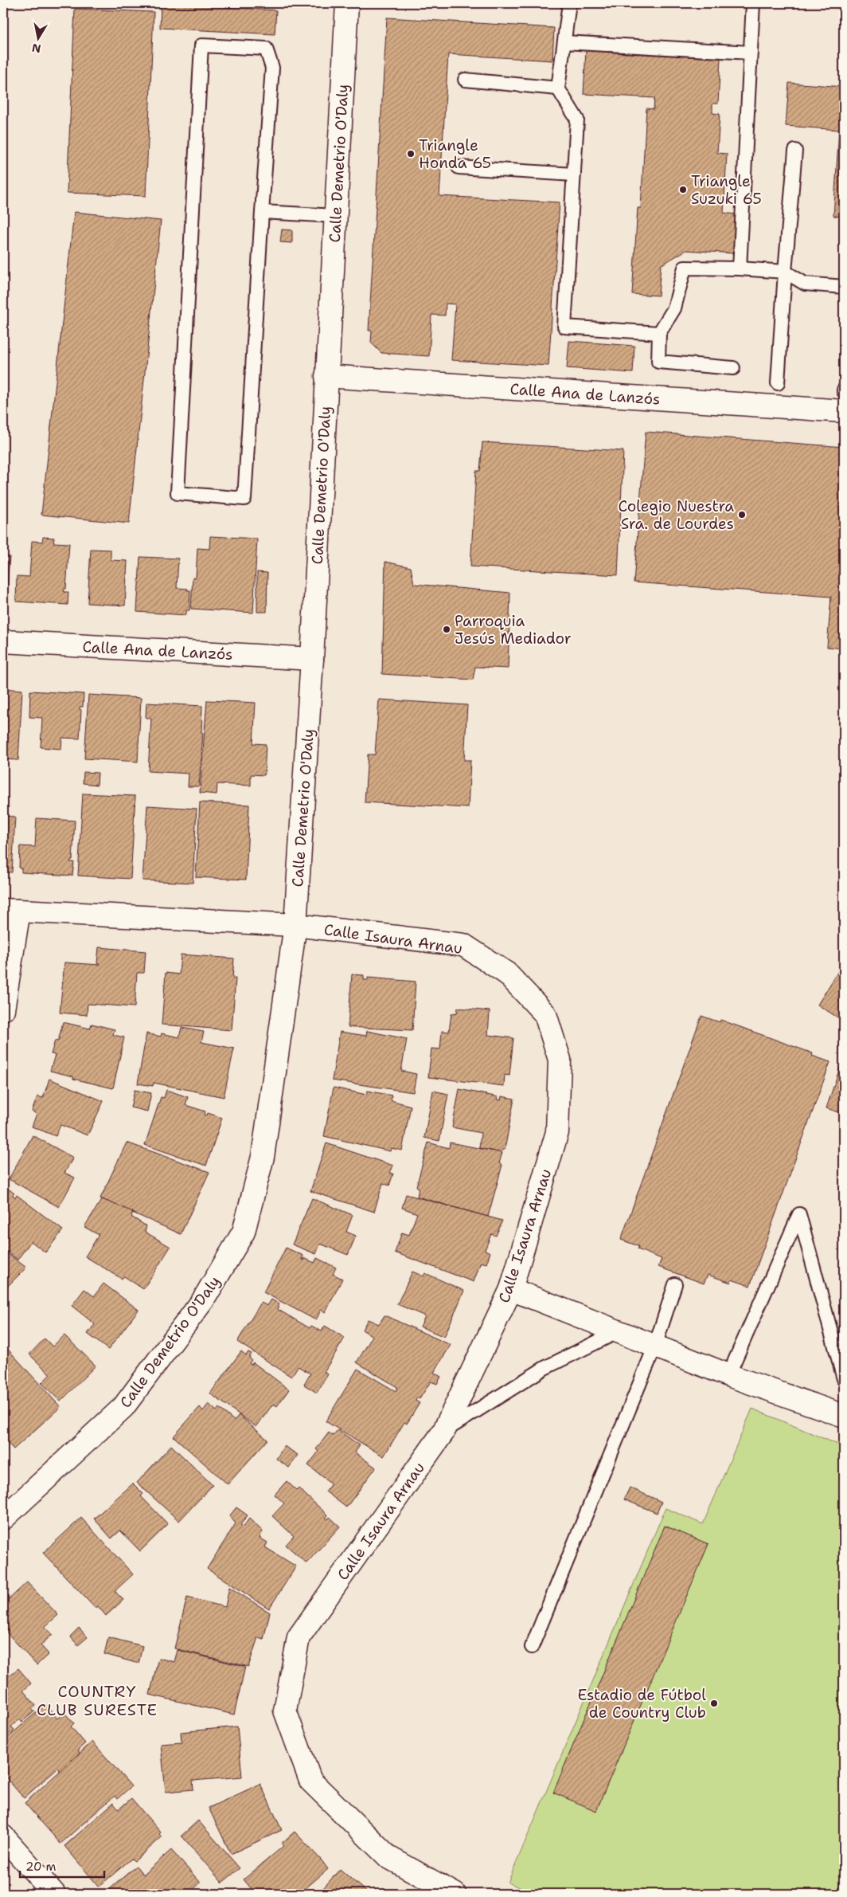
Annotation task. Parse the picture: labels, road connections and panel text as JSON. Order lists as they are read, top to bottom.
{
  "streets": {
    "street": ["Calle Demetrio O'Daly", "Calle Ana de Lanzós", "Calle Isaura Arnau"]
  },
  "crossings": [
    ["Calle Demetrio O'Daly", "Calle Ana de Lanzós"],
    ["Calle Demetrio O'Daly", "Calle Isaura Arnau"]
  ],
  "districts": ["COUNTRY CLUB SURESTE"],
  "places": [
    "Triangle Honda 65",
    "Triangle Suzuki 65",
    "Colegio Nuestra Sra. de Lourdes",
    "Parroquia Jesús Mediador",
    "Estadio de Fútbol de Country Club"
  ],
  "scale_bar": "20 m",
  "north": "bottom"
}
